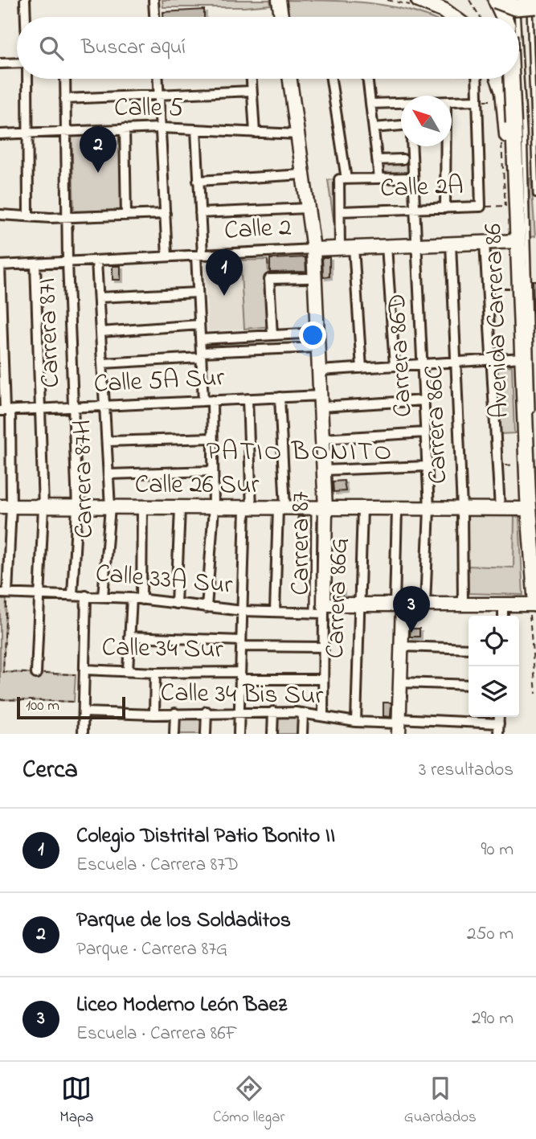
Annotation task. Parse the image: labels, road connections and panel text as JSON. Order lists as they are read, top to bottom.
{
  "streets": {
    "main road": ["Avenida Carrera 86"],
    "street": [
      "Calle 5",
      "Calle 2A",
      "Calle 2",
      "Carrera 87I",
      "Carrera 86D",
      "Calle 5A Sur",
      "Carrera 86C",
      "Carrera 87H",
      "Calle 26 Sur",
      "Carrera 87",
      "Calle 33A Sur",
      "Carrera 86G",
      "Calle 34 Sur",
      "Calle 34 Bis Sur"
    ]
  },
  "crossings": [
    ["Calle 5", "Carrera 87I"],
    ["Calle 5", "Carrera 87"],
    ["Calle 2A", "Carrera 86D"],
    ["Calle 2", "Avenida Carrera 86"],
    ["Calle 2", "Carrera 87I"],
    ["Calle 2", "Carrera 86D"],
    ["Calle 2", "Carrera 86C"],
    ["Calle 2", "Carrera 87H"],
    ["Calle 2", "Carrera 87"],
    ["Avenida Carrera 86", "Calle 26 Sur"],
    ["Avenida Carrera 86", "Calle 33A Sur"],
    ["Carrera 87I", "Calle 5A Sur"],
    ["Carrera 87I", "Calle 26 Sur"],
    ["Carrera 87I", "Calle 33A Sur"],
    ["Carrera 86D", "Calle 5A Sur"],
    ["Carrera 86D", "Calle 26 Sur"],
    ["Carrera 86D", "Calle 33A Sur"],
    ["Calle 5A Sur", "Carrera 87H"],
    ["Calle 5A Sur", "Carrera 87"],
    ["Carrera 86C", "Calle 26 Sur"],
    ["Carrera 86C", "Calle 33A Sur"],
    ["Carrera 87H", "Calle 26 Sur"],
    ["Carrera 87H", "Calle 33A Sur"],
    ["Calle 26 Sur", "Carrera 87"],
    ["Calle 26 Sur", "Carrera 86G"],
    ["Carrera 87", "Calle 33A Sur"],
    ["Carrera 87", "Calle 34 Sur"],
    ["Carrera 87", "Calle 34 Bis Sur"],
    ["Calle 33A Sur", "Carrera 86G"],
    ["Carrera 86G", "Calle 34 Bis Sur"]
  ],
  "districts": ["PATIO BONITO"],
  "scale_bar": "100 m",
  "north": "top left",
  "page": {
    "search": "Buscar aquí",
    "pins": ["2", "1", "3"],
    "scale": "100 m",
    "heading": ["Cerca", "3 resultados"],
    "list": [
      {
        "mark": "1",
        "name": "Colegio Distrital Patio Bonito II",
        "note": "Escuela · Carrera 87D",
        "value": "90 m"
      },
      {
        "mark": "2",
        "name": "Parque de los Soldaditos",
        "note": "Parque · Carrera 87G",
        "value": "250 m"
      },
      {
        "mark": "3",
        "name": "Liceo Moderno León Baez",
        "note": "Escuela · Carrera 86F",
        "value": "290 m"
      }
    ],
    "nav": ["Mapa", "Cómo llegar", "Guardados"]
  }
}
